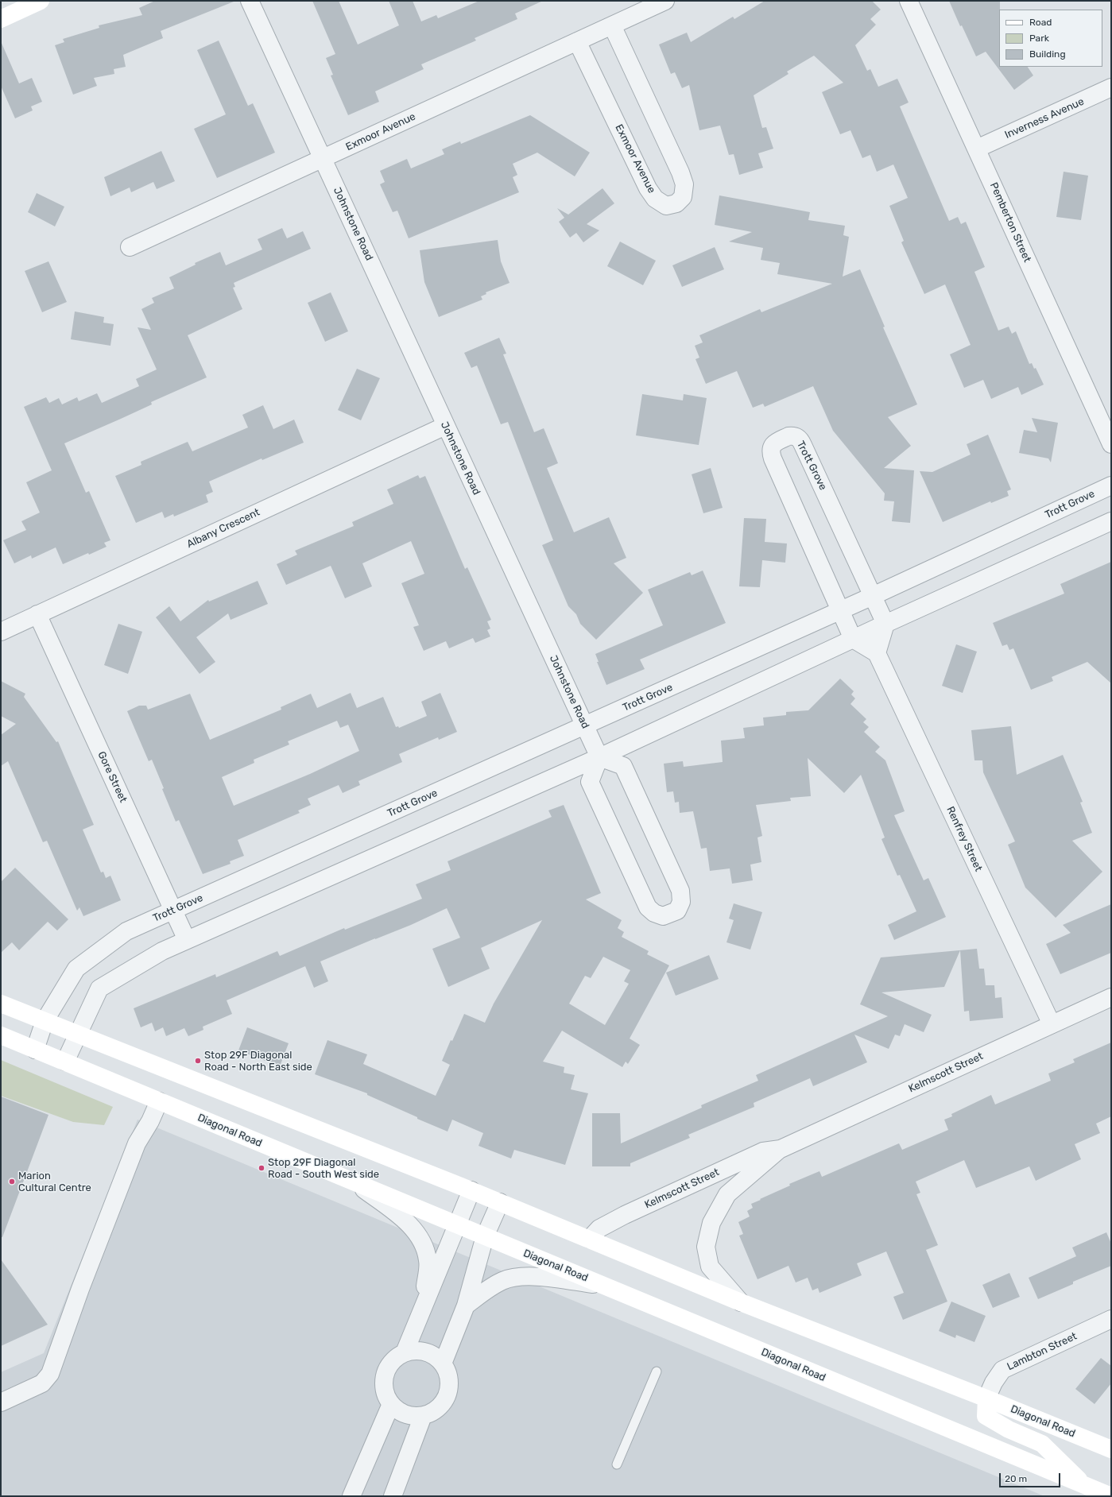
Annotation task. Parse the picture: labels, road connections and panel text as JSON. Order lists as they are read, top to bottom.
{
  "streets": {
    "main road": ["Diagonal Road"],
    "street": [
      "Inverness Avenue",
      "Exmoor Avenue",
      "Pemberton Street",
      "Johnstone Road",
      "Trott Grove",
      "Albany Crescent",
      "Gore Street",
      "Renfrey Street",
      "Kelmscott Street",
      "Lambton Street"
    ]
  },
  "crossings": [
    ["Inverness Avenue", "Pemberton Street"],
    ["Exmoor Avenue", "Johnstone Road"],
    ["Johnstone Road", "Trott Grove"],
    ["Johnstone Road", "Albany Crescent"],
    ["Trott Grove", "Gore Street"],
    ["Trott Grove", "Diagonal Road"],
    ["Albany Crescent", "Gore Street"],
    ["Renfrey Street", "Kelmscott Street"],
    ["Kelmscott Street", "Diagonal Road"],
    ["Diagonal Road", "Lambton Street"]
  ],
  "places": ["Stop 29F Diagonal Road - North East side", "Stop 29F Diagonal Road - South West side", "Marion Cultural Centre"],
  "legend": ["Road", "Park", "Building"],
  "scale_bar": "20 m"
}
